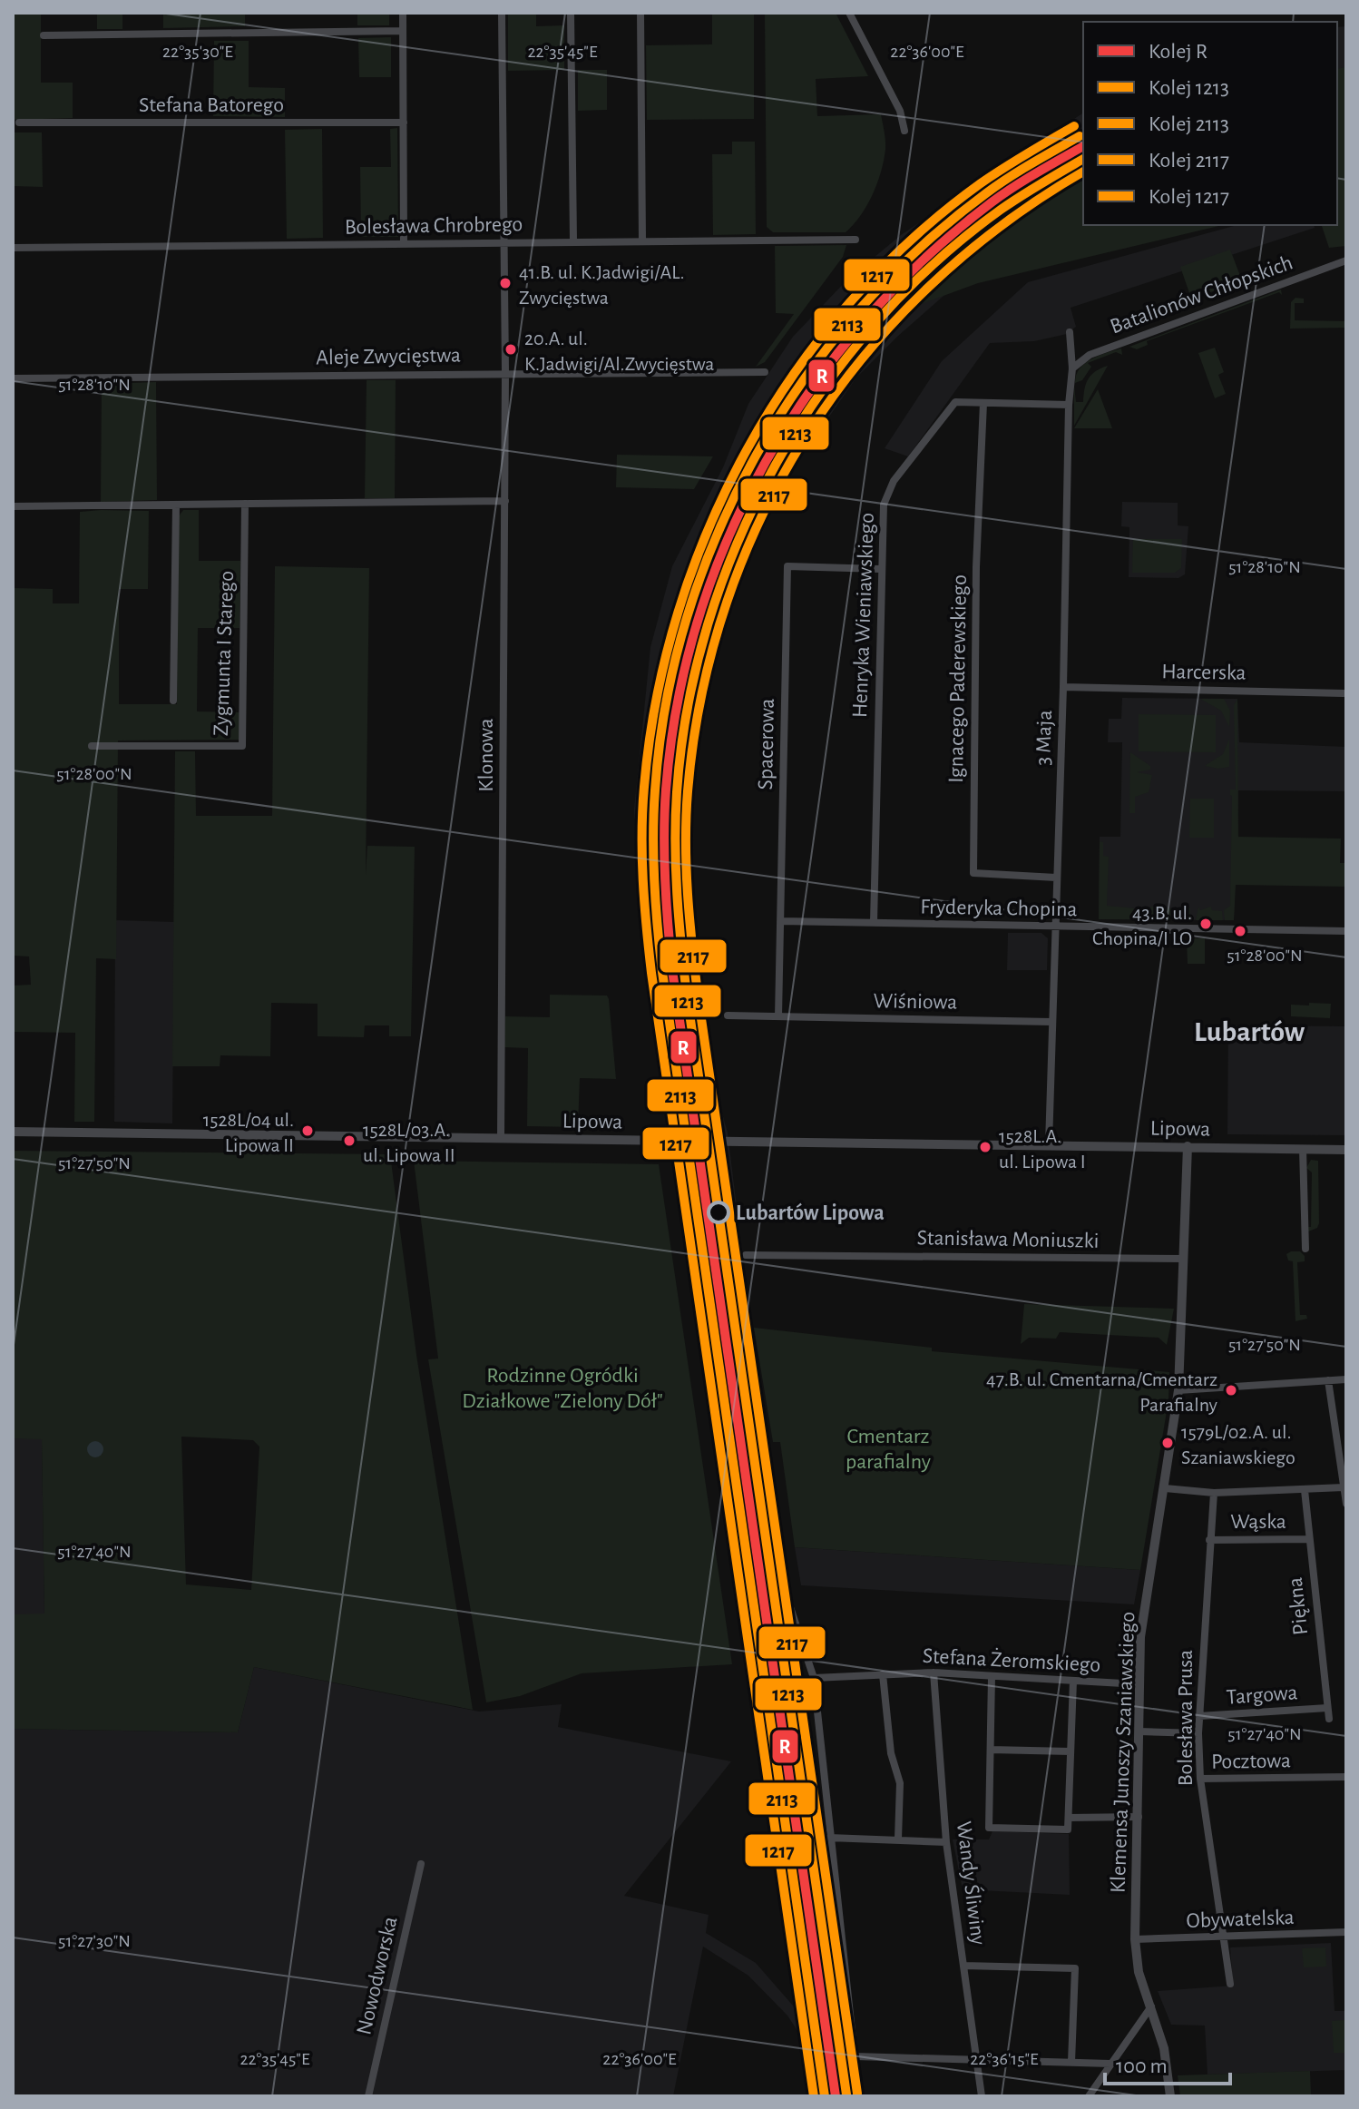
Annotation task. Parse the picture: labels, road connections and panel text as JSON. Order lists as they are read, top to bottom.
{
  "streets": {
    "street": [
      "Stefana Batorego",
      "Bolesława Chrobrego",
      "Batalionów Chłopskich",
      "Aleje Zwycięstwa",
      "Henryka Wieniawskiego",
      "Zygmunta I Starego",
      "Harcerska",
      "Ignacego Paderewskiego",
      "3 Maja",
      "Spacerowa",
      "Klonowa",
      "Fryderyka Chopina",
      "Wiśniowa",
      "Lipowa",
      "Stanisława Moniuszki",
      "Wąska",
      "Piękna",
      "Stefana Żeromskiego",
      "Targowa",
      "Bolesława Prusa",
      "Klemensa Junoszy Szaniawskiego",
      "Pocztowa",
      "Wandy Śliwiny",
      "Obywatelska",
      "Nowodworska"
    ]
  },
  "crossings": [
    ["Bolesława Chrobrego", "Klonowa"],
    ["Batalionów Chłopskich", "3 Maja"],
    ["Aleje Zwycięstwa", "Klonowa"],
    ["Henryka Wieniawskiego", "Ignacego Paderewskiego"],
    ["Henryka Wieniawskiego", "3 Maja"],
    ["Henryka Wieniawskiego", "Spacerowa"],
    ["Henryka Wieniawskiego", "Fryderyka Chopina"],
    ["Harcerska", "3 Maja"],
    ["Ignacego Paderewskiego", "3 Maja"],
    ["3 Maja", "Fryderyka Chopina"],
    ["3 Maja", "Wiśniowa"],
    ["3 Maja", "Lipowa"],
    ["Spacerowa", "Fryderyka Chopina"],
    ["Spacerowa", "Wiśniowa"],
    ["Klonowa", "Lipowa"],
    ["Lipowa", "Klemensa Junoszy Szaniawskiego"],
    ["Stanisława Moniuszki", "Klemensa Junoszy Szaniawskiego"],
    ["Wąska", "Piękna"],
    ["Wąska", "Bolesława Prusa"],
    ["Piękna", "Targowa"],
    ["Stefana Żeromskiego", "Klemensa Junoszy Szaniawskiego"],
    ["Stefana Żeromskiego", "Wandy Śliwiny"],
    ["Targowa", "Bolesława Prusa"],
    ["Bolesława Prusa", "Pocztowa"],
    ["Bolesława Prusa", "Obywatelska"],
    ["Klemensa Junoszy Szaniawskiego", "Obywatelska"]
  ],
  "districts": ["Lubartów"],
  "parks": ["Rodzinne Ogródki Działkowe \"Zielony Dół\"", "Cmentarz parafialny"],
  "places": [
    "41.B. ul. K.Jadwigi/AL. Zwycięstwa",
    "20.A. ul. K.Jadwigi/Al.Zwycięstwa",
    "43.B. ul. Chopina/I LO",
    "1528L/04 ul. Lipowa II",
    "1528L/03.A. ul. Lipowa II",
    "1528L.A. ul. Lipowa I",
    "Lubartów Lipowa",
    "47.B. ul. Cmentarna/Cmentarz Parafialny",
    "1579L/02.A. ul. Szaniawskiego"
  ],
  "lines": [
    "rail line 1217",
    "rail line 2113",
    "rail line R",
    "rail line 1213",
    "rail line 2117"
  ],
  "legend": [
    "Kolej R",
    "Kolej 1213",
    "Kolej 2113",
    "Kolej 2117",
    "Kolej 1217"
  ],
  "scale_bar": "100 m",
  "coordinates": [
    "22°35'30\"E",
    "22°35'45\"E",
    "22°36'00\"E",
    "51°28'10\"N",
    "51°28'00\"N",
    "51°27'50\"N",
    "51°27'40\"N",
    "51°27'30\"N",
    "22°36'15\"E"
  ]
}
